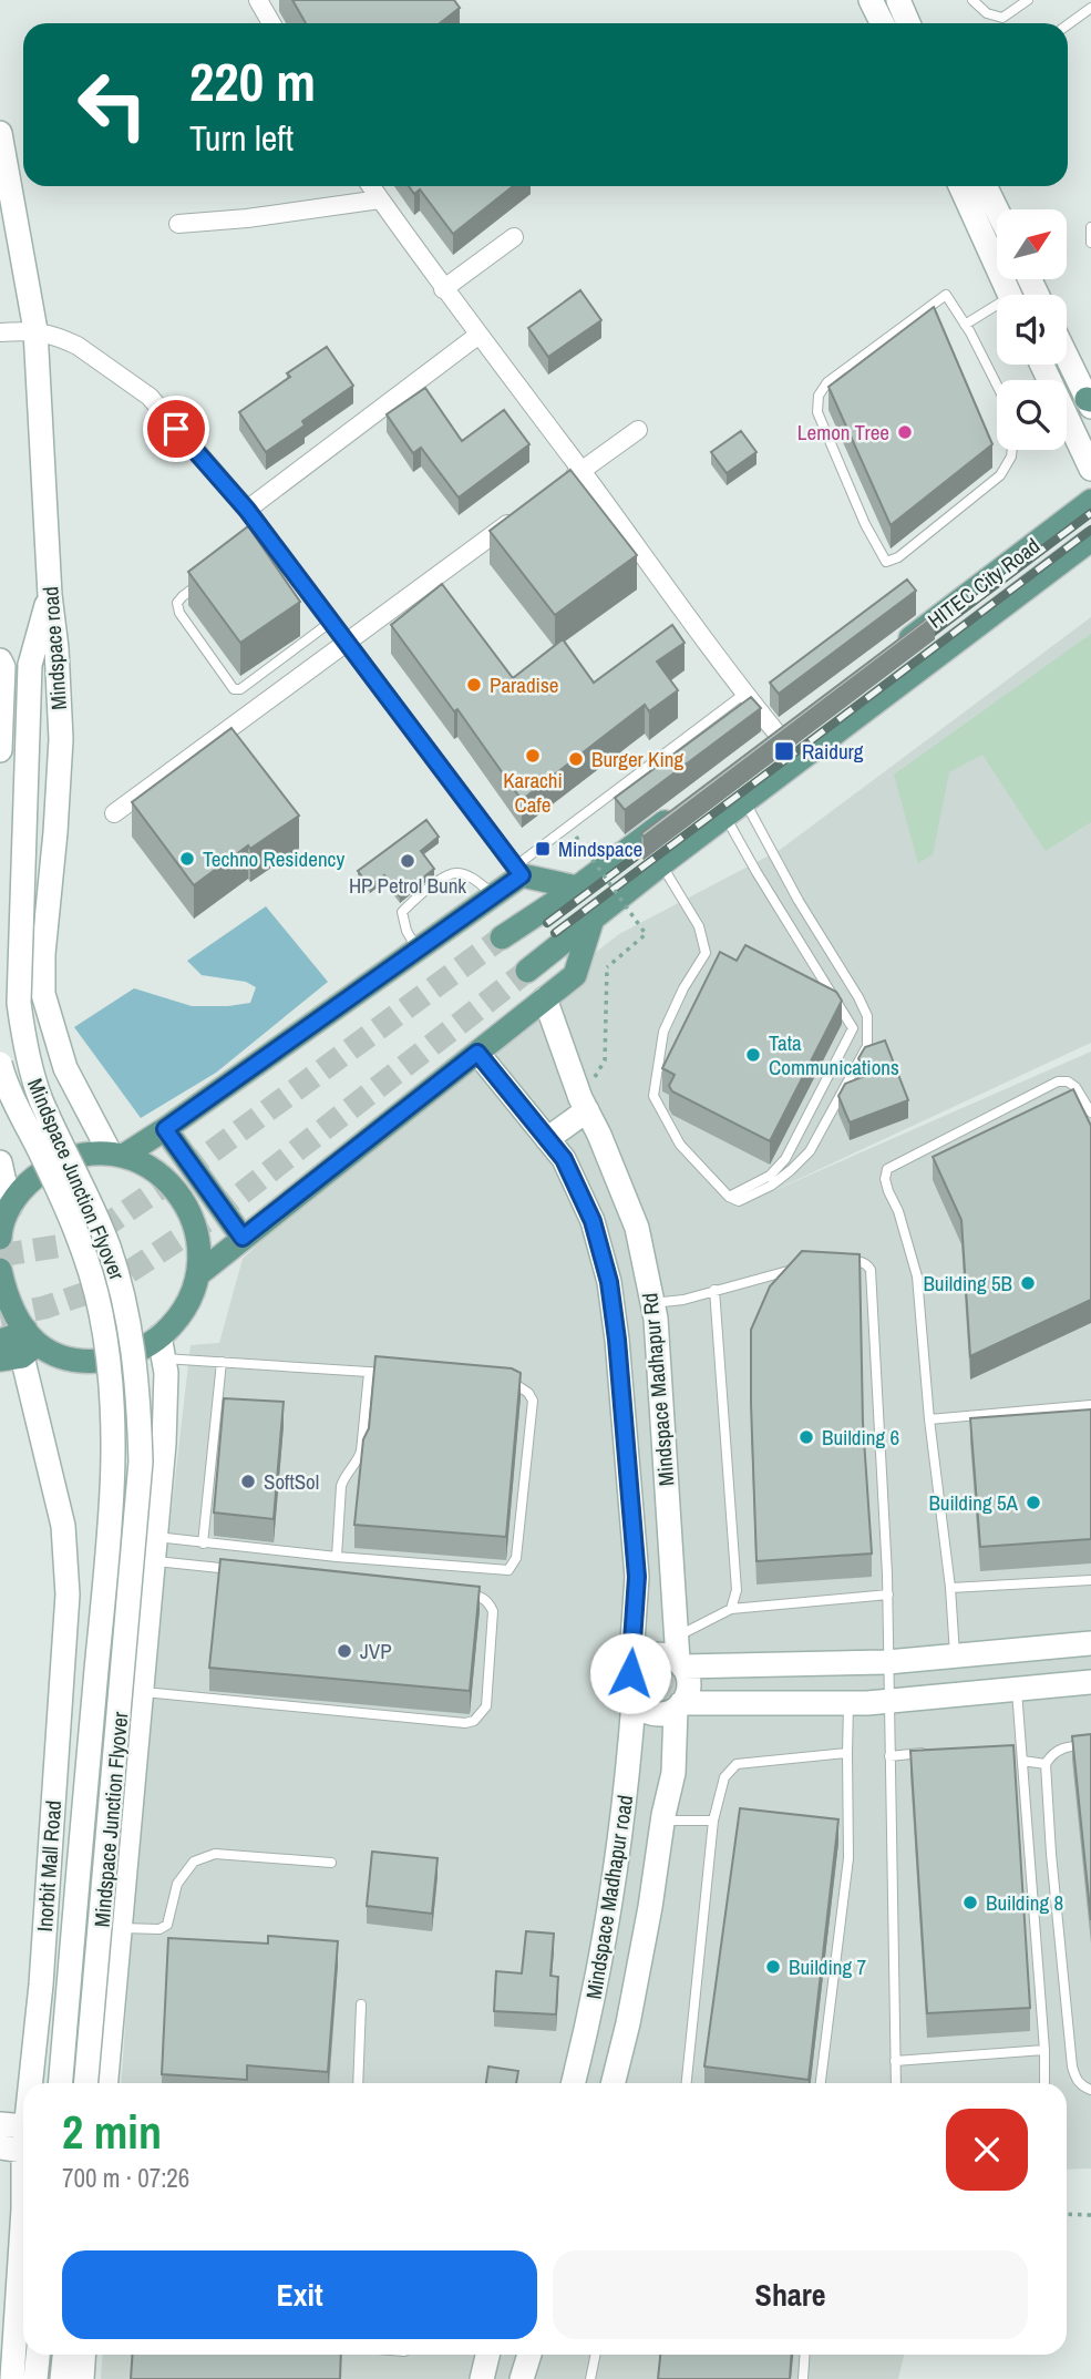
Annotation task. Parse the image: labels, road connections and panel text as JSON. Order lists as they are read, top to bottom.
{
  "streets": {
    "main road": [
      "HITEC City Road",
      "Mindspace road",
      "Mindspace Junction Flyover",
      "Mindspace Madhapur Rd",
      "Inorbit Mall Road",
      "Mindspace Madhapur road"
    ]
  },
  "crossings": [
    ["Mindspace road", "Mindspace Junction Flyover"],
    ["Mindspace Madhapur Rd", "Mindspace Madhapur road"]
  ],
  "places": {
    "other": [
      "Lemon Tree",
      "Paradise",
      "Karachi Cafe",
      "Burger King",
      "Techno Residency",
      "HP Petrol Bunk",
      "Tata Communications",
      "Building 5B",
      "Building 6",
      "SoftSol",
      "Building 5A",
      "JVP",
      "Building 8",
      "Building 7"
    ],
    "transit": ["Raidurg", "Mindspace"]
  },
  "north": "top right",
  "page": {
    "turn": ["220 m", "Turn left"],
    "heading": ["2 min", "700 m · 07:26"],
    "buttons": ["Exit", "Share"]
  }
}
